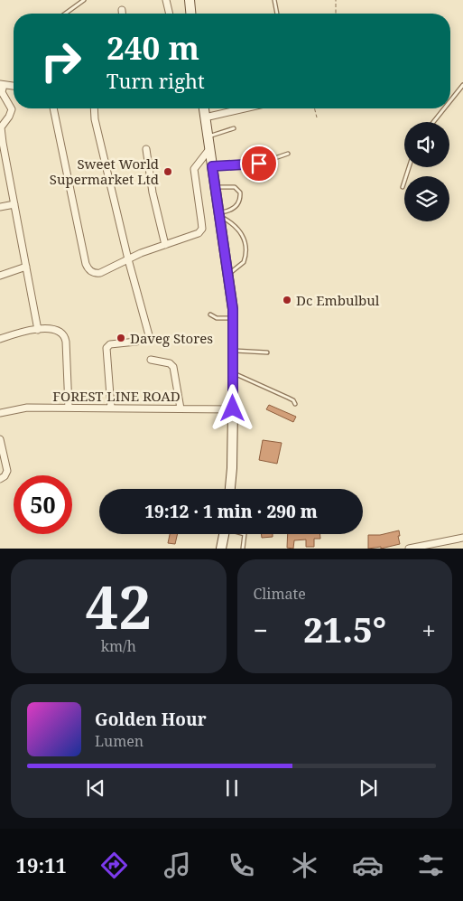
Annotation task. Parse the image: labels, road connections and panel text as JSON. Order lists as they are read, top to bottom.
{
  "streets": {
    "street": ["FOREST LINE ROAD"]
  },
  "places": ["Sweet World Supermarket Ltd", "Dc Embulbul", "Daveg Stores"],
  "page": {
    "turn": ["240 m", "Turn right"],
    "limit": "50",
    "trip": "19:12 · 1 min · 290 m",
    "tile": [
      ["42", "km/h"],
      "Climate"
    ],
    "heat": ["−", "21.5°", "+"],
    "song": ["Golden Hour", "Lumen"],
    "tabs": "19:11"
  }
}
